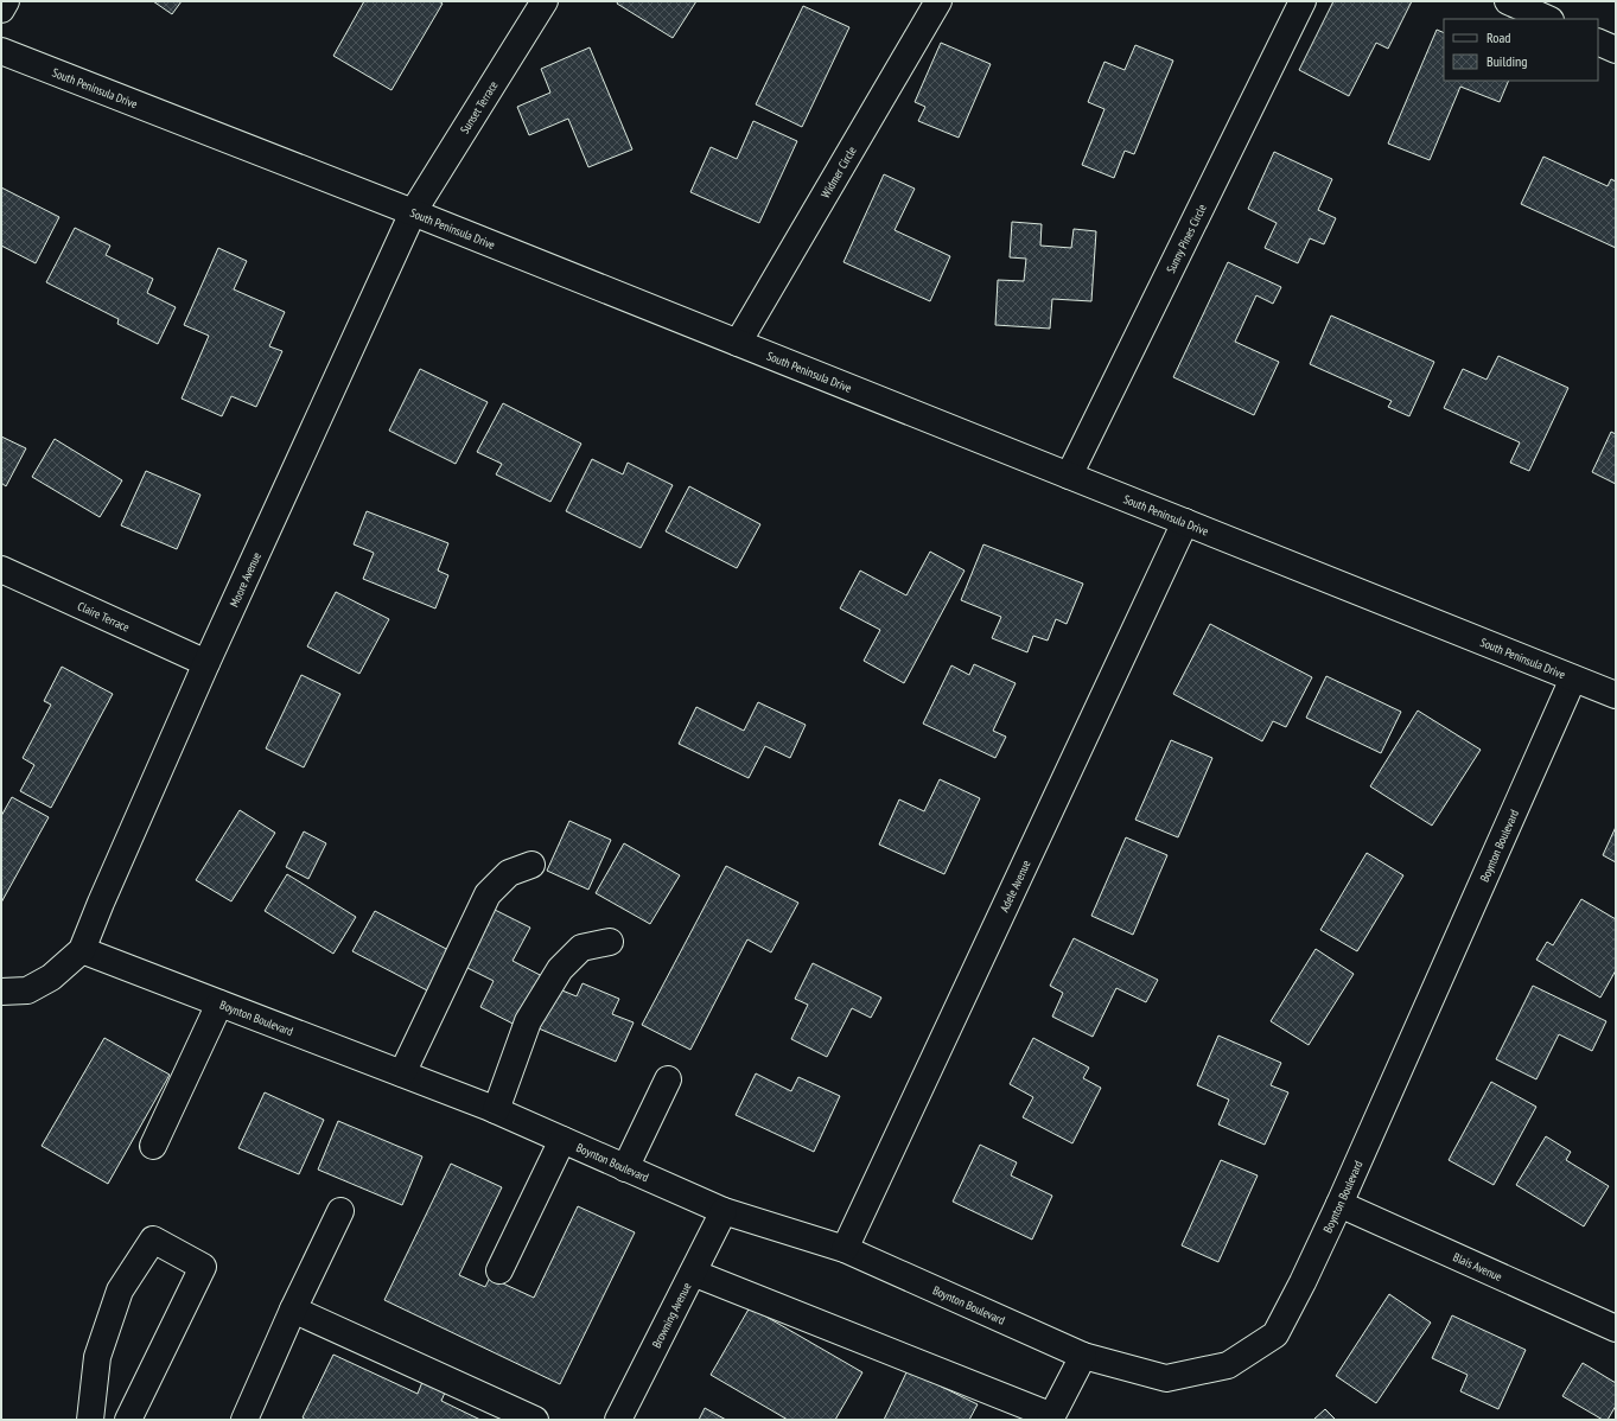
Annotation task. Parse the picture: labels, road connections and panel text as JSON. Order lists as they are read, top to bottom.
{
  "streets": {
    "street": [
      "South Peninsula Drive",
      "Sunset Terrace",
      "Widmer Circle",
      "Sunny Pines Circle",
      "Moore Avenue",
      "Claire Terrace",
      "Boynton Boulevard",
      "Adele Avenue",
      "Blais Avenue",
      "Browning Avenue"
    ]
  },
  "crossings": [
    ["South Peninsula Drive", "Sunset Terrace"],
    ["South Peninsula Drive", "Widmer Circle"],
    ["South Peninsula Drive", "Sunny Pines Circle"],
    ["South Peninsula Drive", "Moore Avenue"],
    ["South Peninsula Drive", "Boynton Boulevard"],
    ["South Peninsula Drive", "Adele Avenue"],
    ["Sunset Terrace", "Moore Avenue"],
    ["Moore Avenue", "Claire Terrace"],
    ["Moore Avenue", "Boynton Boulevard"],
    ["Boynton Boulevard", "Adele Avenue"],
    ["Boynton Boulevard", "Blais Avenue"],
    ["Boynton Boulevard", "Browning Avenue"]
  ],
  "legend": ["Road", "Building"]
}
